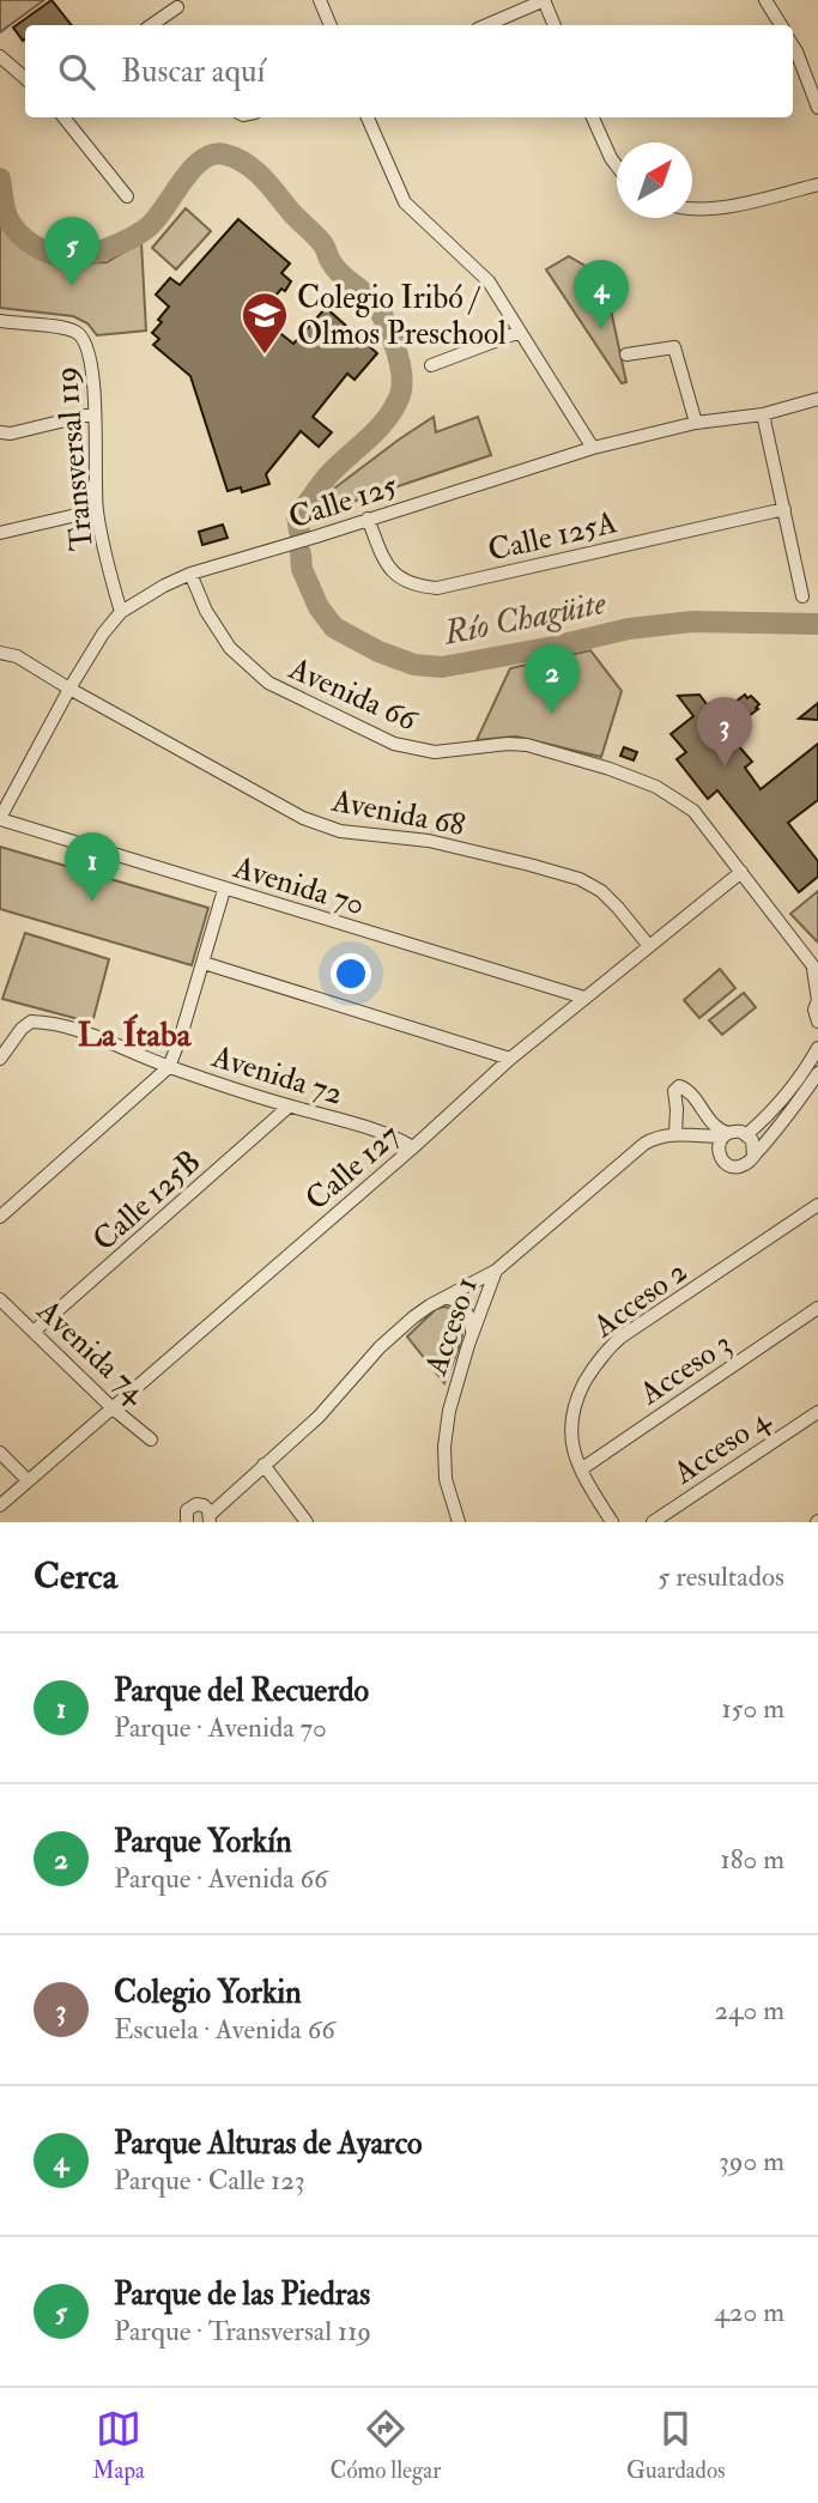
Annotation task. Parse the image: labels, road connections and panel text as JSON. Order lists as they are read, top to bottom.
{
  "streets": {
    "street": [
      "Transversal 119",
      "Calle 125",
      "Calle 125A",
      "Avenida 66",
      "Avenida 68",
      "Avenida 70",
      "Avenida 72",
      "Calle 127",
      "Calle 125B",
      "Acceso 2",
      "Acceso 1",
      "Avenida 74",
      "Acceso 3",
      "Acceso 4"
    ]
  },
  "crossings": [
    ["Transversal 119", "Calle 125"],
    ["Calle 125", "Calle 125A"],
    ["Calle 125", "Avenida 66"],
    ["Calle 125", "Avenida 68"],
    ["Calle 125", "Avenida 70"],
    ["Avenida 66", "Calle 127"],
    ["Avenida 68", "Calle 127"],
    ["Avenida 70", "Calle 127"],
    ["Avenida 72", "Calle 127"],
    ["Avenida 72", "Calle 125B"],
    ["Calle 127", "Avenida 74"],
    ["Calle 125B", "Avenida 74"],
    ["Acceso 2", "Acceso 3"]
  ],
  "districts": ["La Ítaba"],
  "water": ["Río Chagüite"],
  "places": {
    "school or university": ["Colegio Iribó / Olmos Preschool"]
  },
  "north": "top right",
  "page": {
    "search": "Buscar aquí",
    "pins": [
      "5",
      "4",
      "2",
      "3",
      "1"
    ],
    "heading": ["Cerca", "5 resultados"],
    "list": [
      {
        "mark": "1",
        "name": "Parque del Recuerdo",
        "note": "Parque · Avenida 70",
        "value": "150 m"
      },
      {
        "mark": "2",
        "name": "Parque Yorkín",
        "note": "Parque · Avenida 66",
        "value": "180 m"
      },
      {
        "mark": "3",
        "name": "Colegio Yorkin",
        "note": "Escuela · Avenida 66",
        "value": "240 m"
      },
      {
        "mark": "4",
        "name": "Parque Alturas de Ayarco",
        "note": "Parque · Calle 123",
        "value": "390 m"
      },
      {
        "mark": "5",
        "name": "Parque de las Piedras",
        "note": "Parque · Transversal 119",
        "value": "420 m"
      }
    ],
    "nav": ["Mapa", "Cómo llegar", "Guardados"]
  }
}
